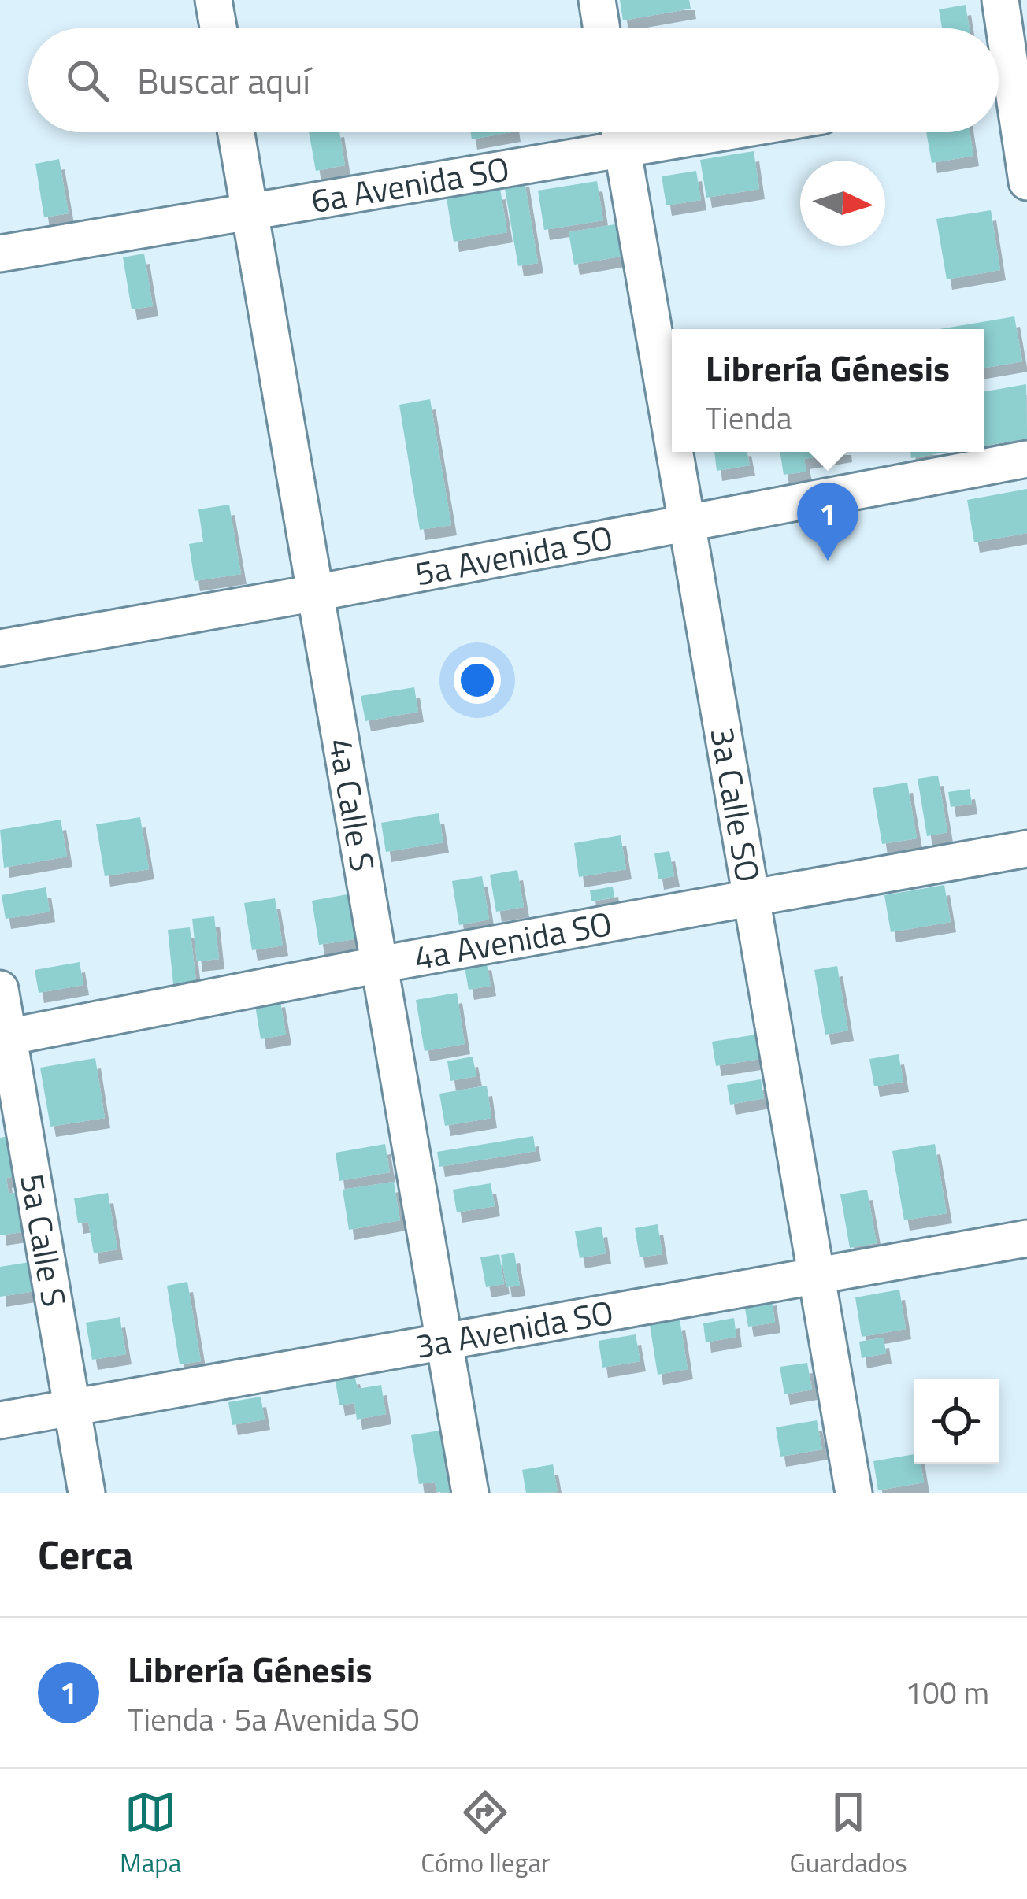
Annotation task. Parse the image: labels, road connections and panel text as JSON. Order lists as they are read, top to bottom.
{
  "streets": {
    "street": [
      "6a Avenida SO",
      "5a Avenida SO",
      "4a Calle S",
      "3a Calle SO",
      "4a Avenida SO",
      "5a Calle S",
      "3a Avenida SO"
    ]
  },
  "crossings": [
    ["6a Avenida SO", "4a Calle S"],
    ["6a Avenida SO", "3a Calle SO"],
    ["5a Avenida SO", "4a Calle S"],
    ["5a Avenida SO", "3a Calle SO"],
    ["4a Calle S", "4a Avenida SO"],
    ["4a Calle S", "3a Avenida SO"],
    ["3a Calle SO", "4a Avenida SO"],
    ["3a Calle SO", "3a Avenida SO"],
    ["4a Avenida SO", "5a Calle S"],
    ["5a Calle S", "3a Avenida SO"]
  ],
  "north": "right",
  "page": {
    "search": "Buscar aquí",
    "popup": ["Librería Génesis", "Tienda"],
    "pins": "1",
    "heading": "Cerca",
    "list": [
      {
        "mark": "1",
        "name": "Librería Génesis",
        "note": "Tienda · 5a Avenida SO",
        "value": "100 m"
      }
    ],
    "nav": ["Mapa", "Cómo llegar", "Guardados"]
  }
}
